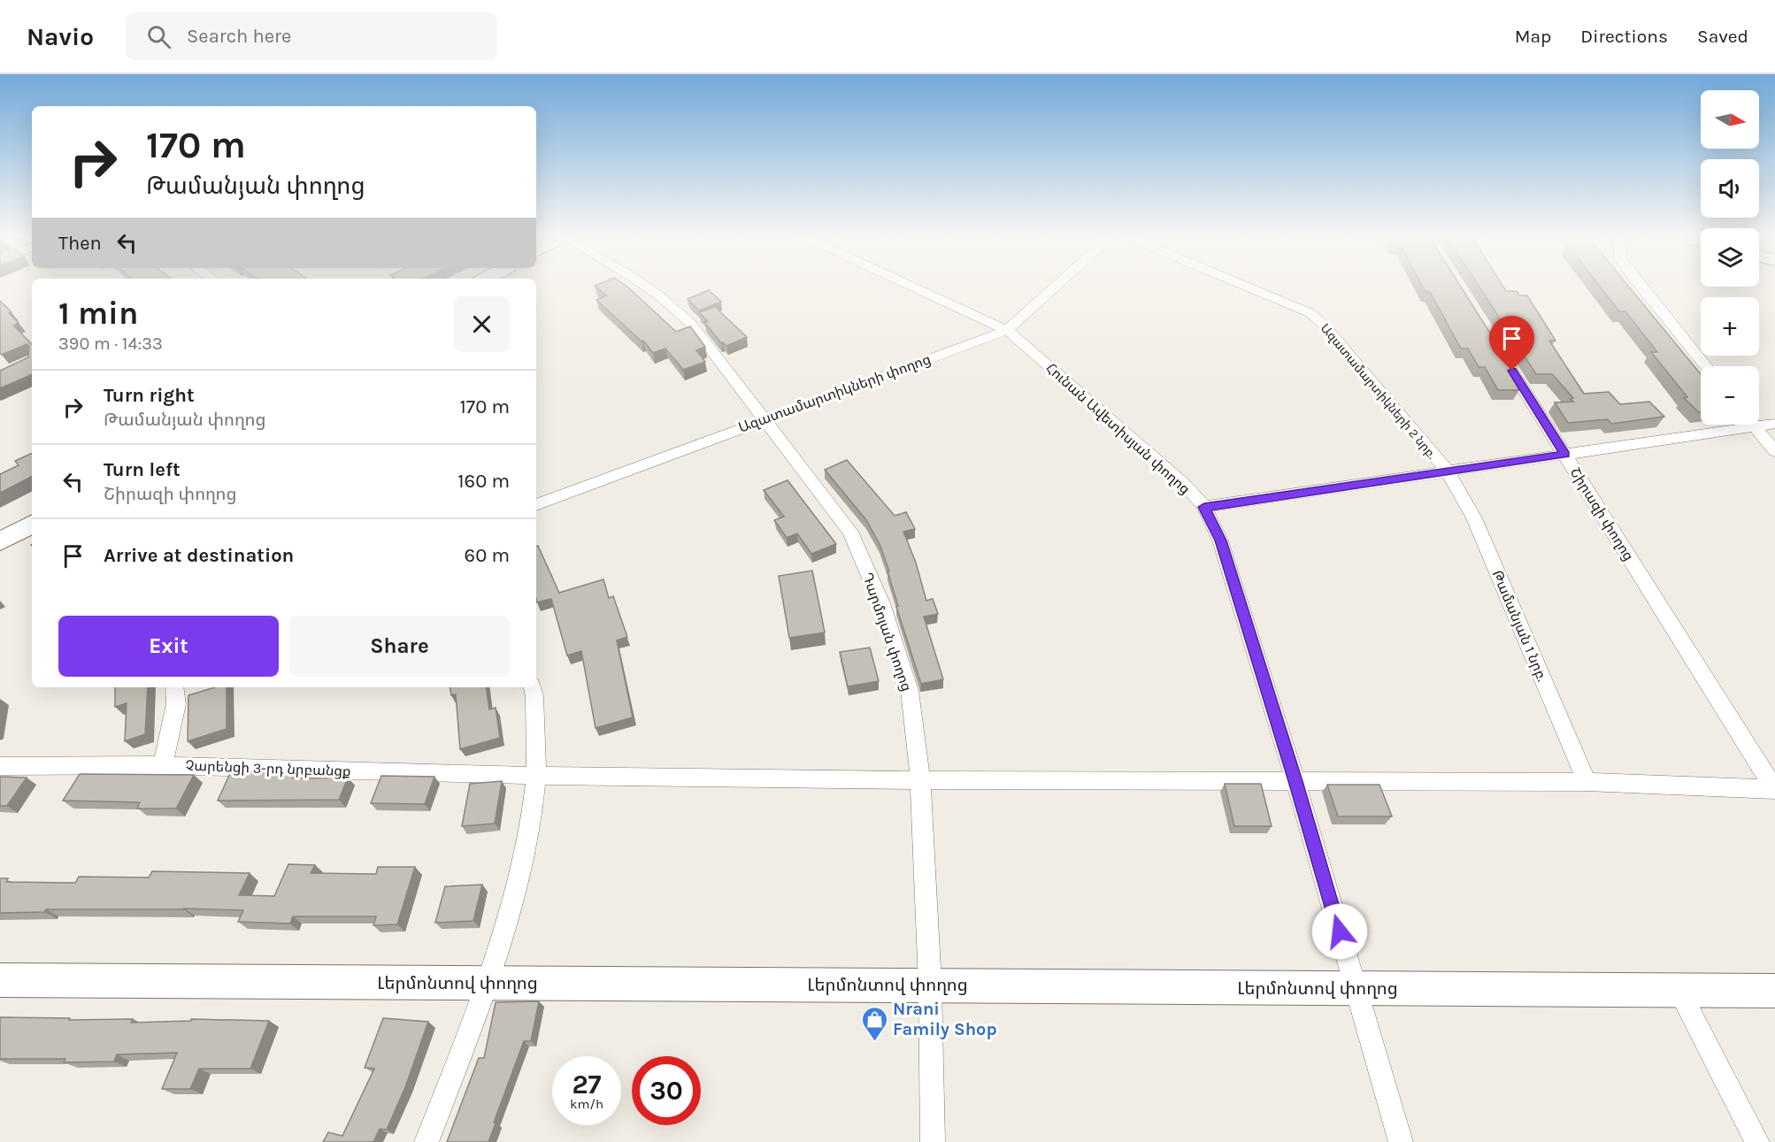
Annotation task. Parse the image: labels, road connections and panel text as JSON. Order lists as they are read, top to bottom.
{
  "streets": {
    "street": [
      "Ազատամարտիկների 2 նրբ.",
      "Ազատամարտիկների փողոց",
      "Հունան Ավետիսյան փողոց",
      "Շիրազի փողոց",
      "Թամանյան 1 նրբ.",
      "Դարմոյան փողոց",
      "Չարենցի 3-րդ նրբանցք",
      "Լերմոնտով փողոց"
    ]
  },
  "crossings": [
    ["Ազատամարտիկների 2 նրբ.", "Թամանյան 1 նրբ."],
    ["Ազատամարտիկների փողոց", "Հունան Ավետիսյան փողոց"],
    ["Ազատամարտիկների փողոց", "Դարմոյան փողոց"],
    ["Հունան Ավետիսյան փողոց", "Չարենցի 3-րդ նրբանցք"],
    ["Հունան Ավետիսյան փողոց", "Լերմոնտով փողոց"],
    ["Դարմոյան փողոց", "Չարենցի 3-րդ նրբանցք"],
    ["Դարմոյան փողոց", "Լերմոնտով փողոց"]
  ],
  "places": {
    "shop": ["Nrani Family Shop"]
  },
  "north": "right",
  "page": {
    "header": "Navio",
    "search": "Search here",
    "nav": ["Map", "Directions", "Saved"],
    "map_buttons": ["+", "−"],
    "turn": ["170 m", "Թամանյան փողոց"],
    "then": "Then",
    "heading": ["1 min", "390 m · 14:33"],
    "list": [
      {
        "name": "Turn right",
        "note": "Թամանյան փողոց",
        "value": "170 m"
      },
      {
        "name": "Turn left",
        "note": "Շիրազի փողոց",
        "value": "160 m"
      },
      {
        "name": "Arrive at destination",
        "value": "60 m"
      }
    ],
    "buttons": ["Exit", "Share"],
    "speed": "27 km/h",
    "limit": "30"
  }
}
